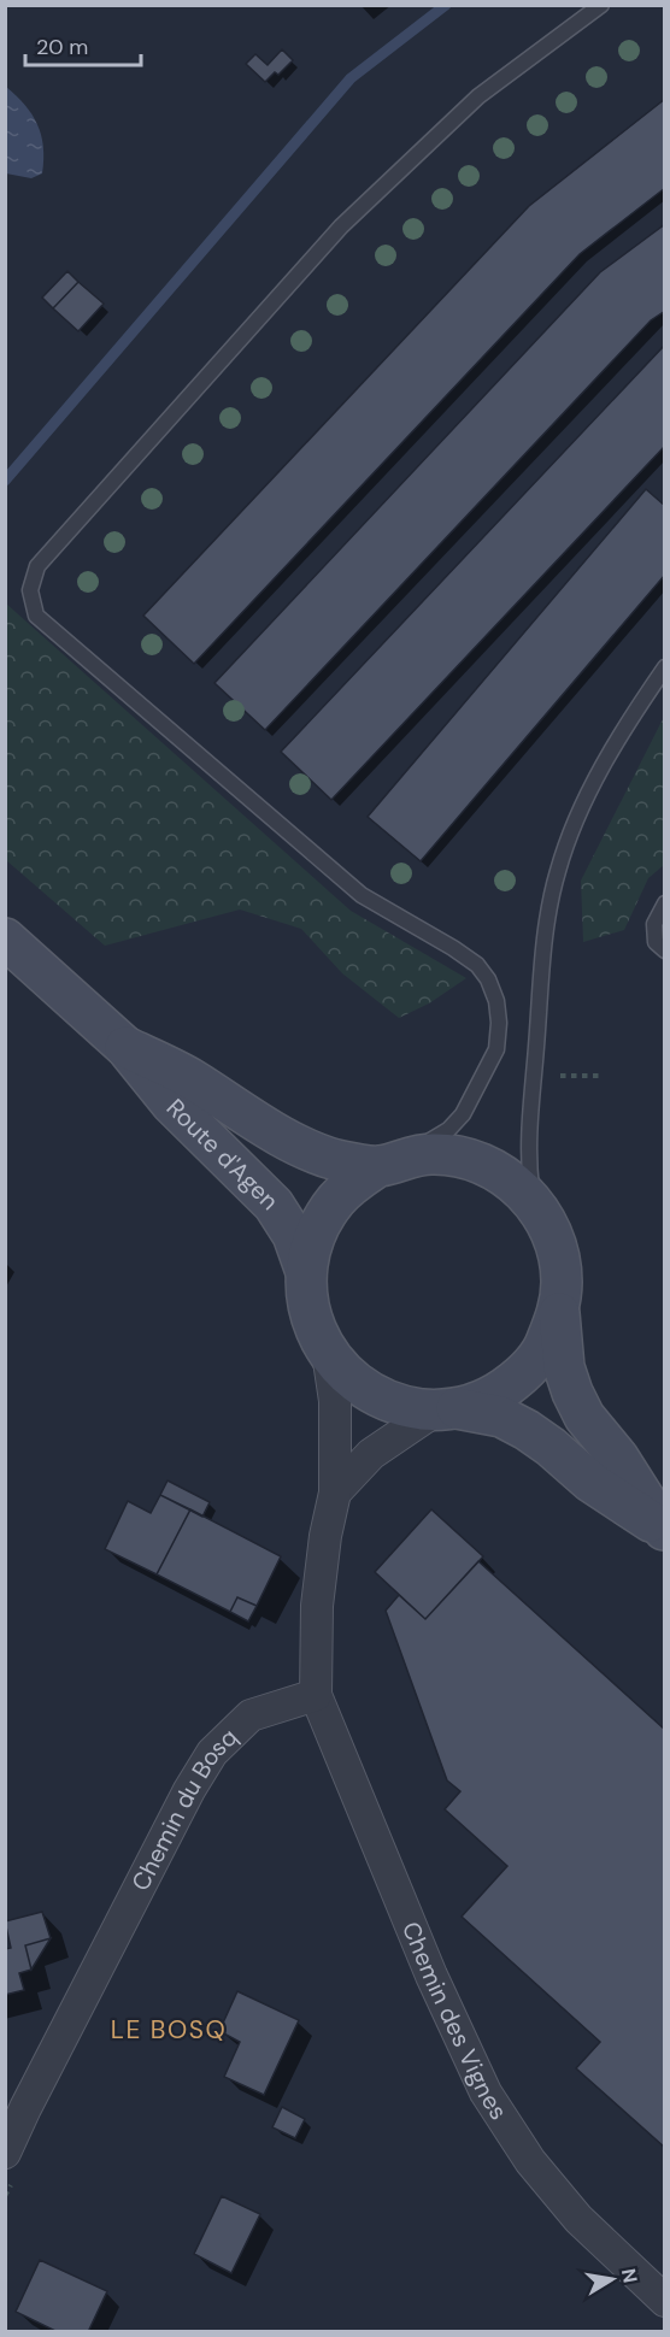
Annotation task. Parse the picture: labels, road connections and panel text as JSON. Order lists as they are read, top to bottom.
{
  "streets": {
    "main road": ["Route d'Agen"],
    "street": ["Chemin du Bosq", "Chemin des Vignes"]
  },
  "crossings": [
    ["Chemin du Bosq", "Chemin des Vignes"]
  ],
  "districts": ["LE BOSQ"],
  "scale_bar": "20 m",
  "north": "right"
}
